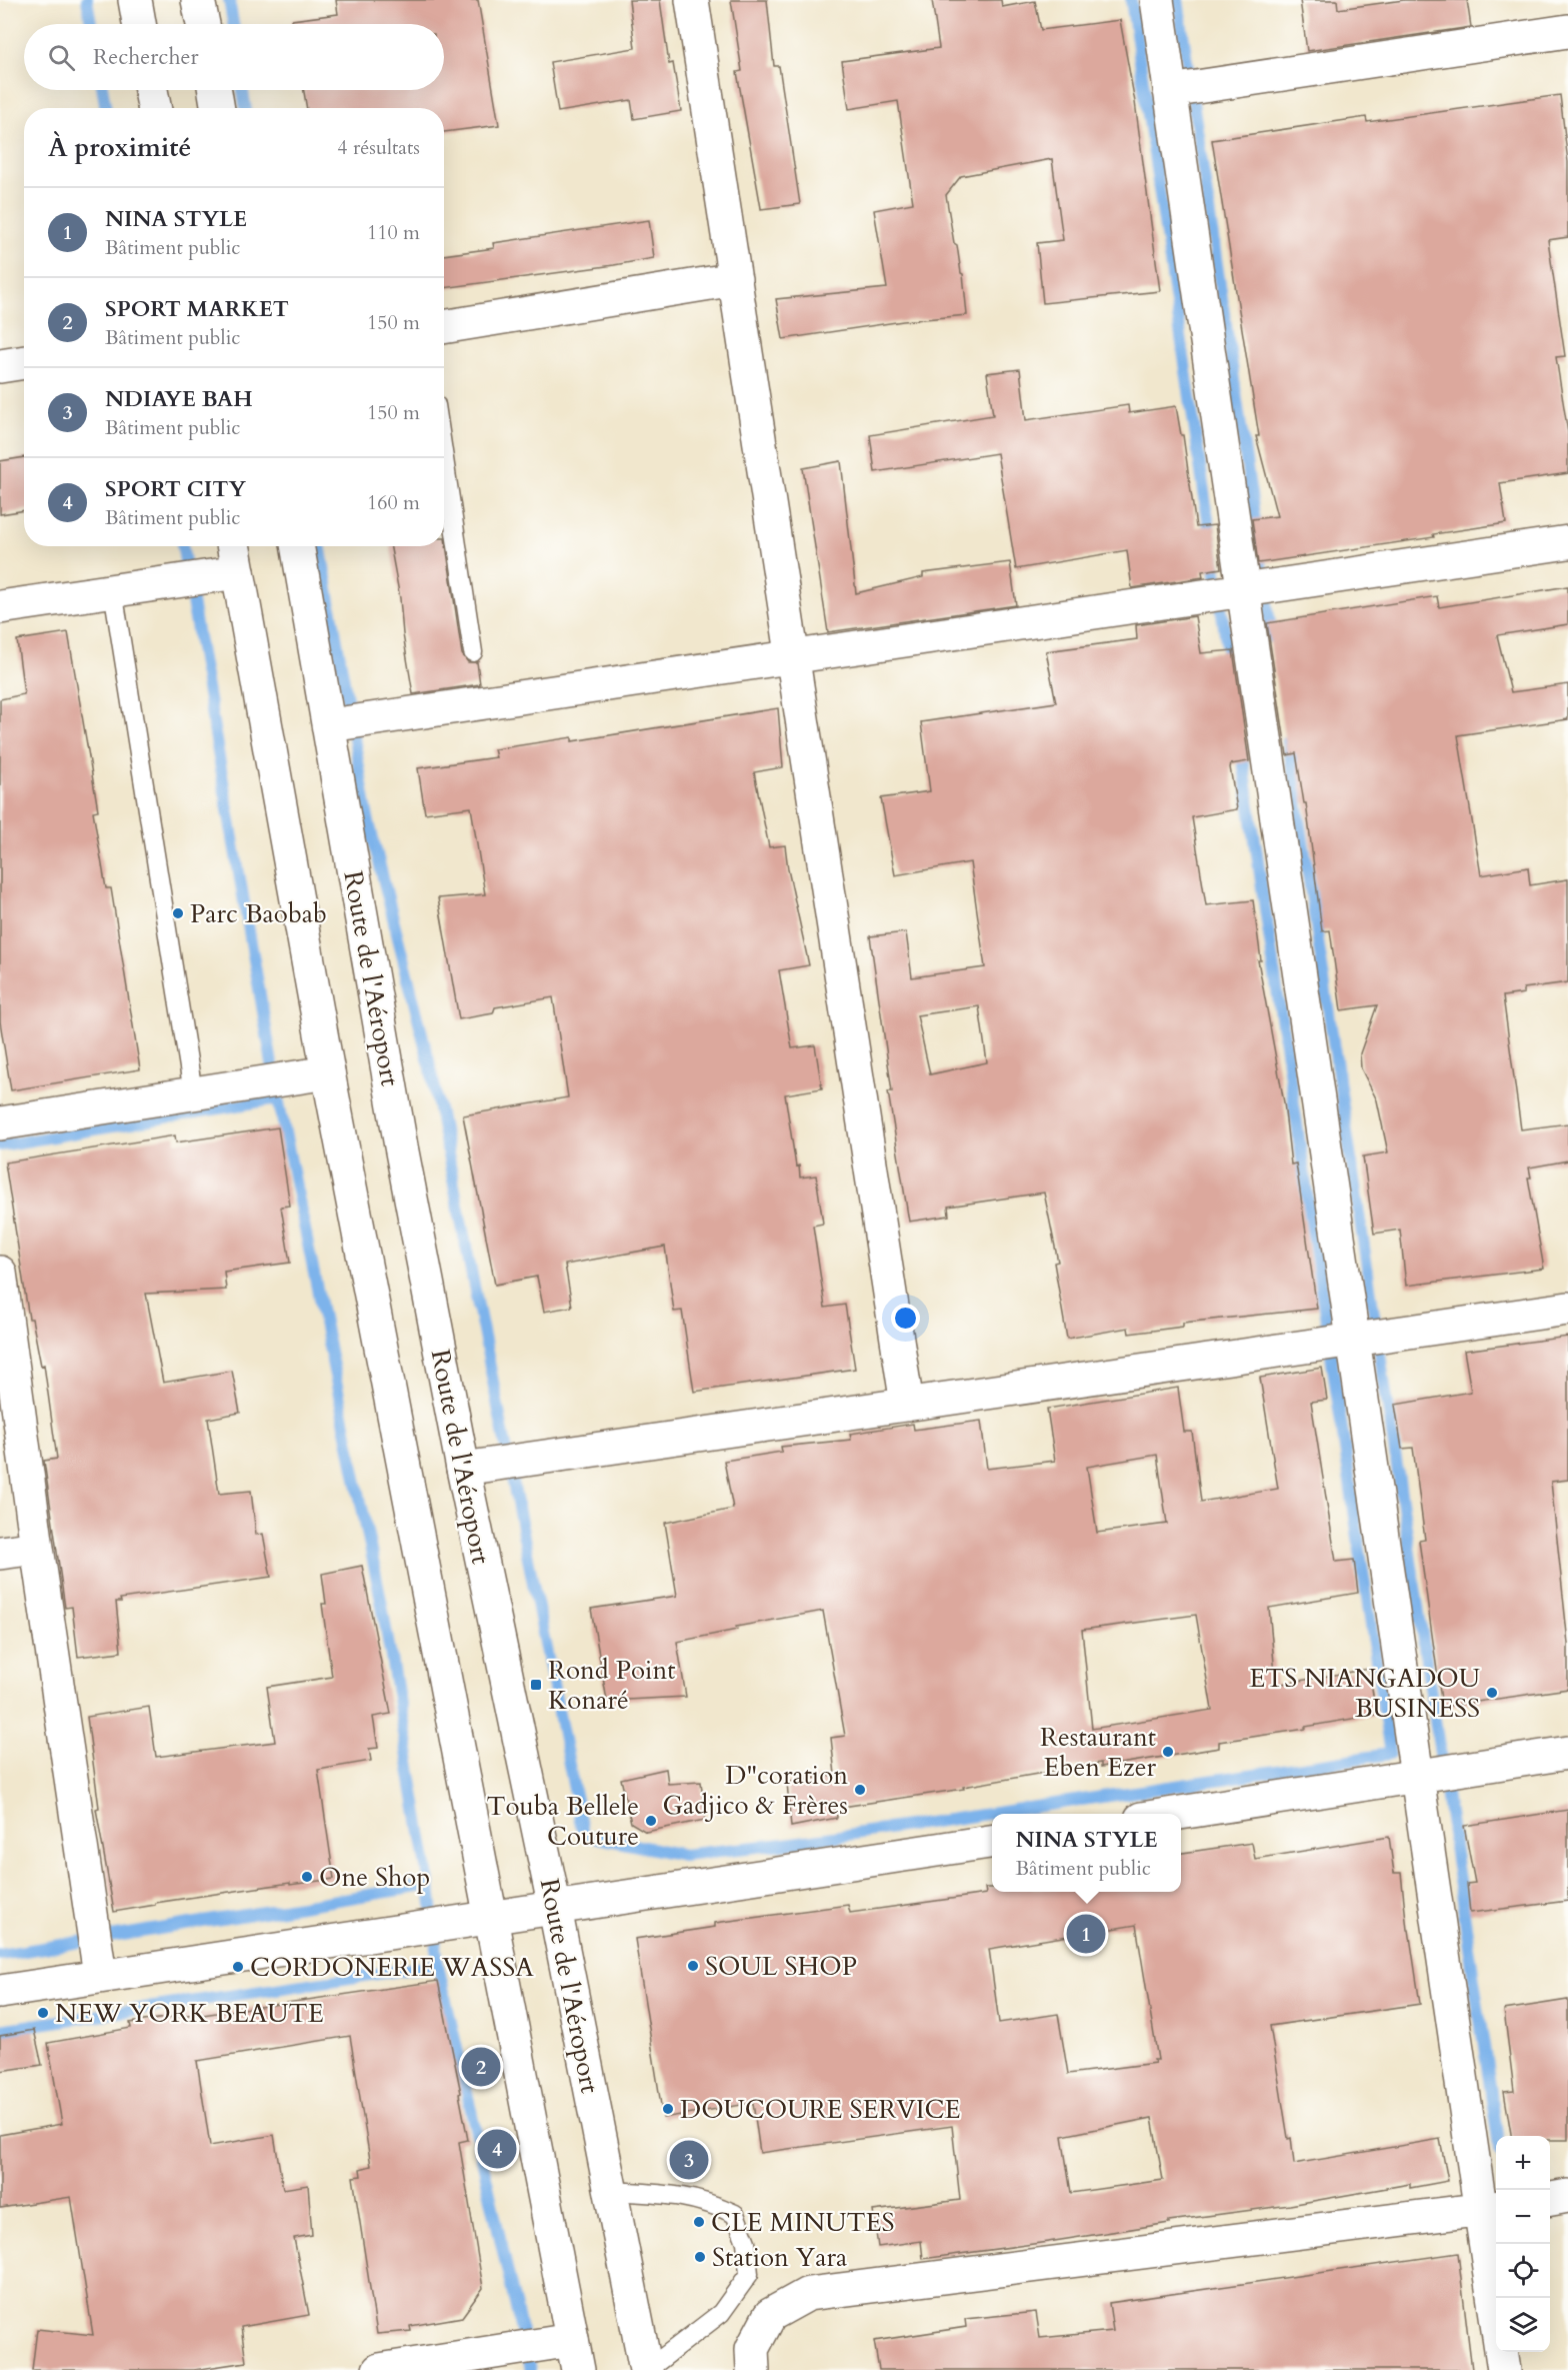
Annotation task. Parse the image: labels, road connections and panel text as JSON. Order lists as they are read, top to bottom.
{
  "streets": {
    "main road": ["Route de l'Aéroport"]
  },
  "places": {
    "other": [
      "Parc Baobab",
      "ETS NIANGADOU BUSINESS",
      "Restaurant Eben Ezer",
      "D\"coration Gadjico & Frères",
      "Touba Bellele Couture",
      "One Shop",
      "SOUL SHOP",
      "CORDONERIE WASSA",
      "NEW YORK BEAUTE",
      "DOUCOURE SERVICE",
      "CLE MINUTES",
      "Station Yara"
    ],
    "transit": ["Rond Point Konaré"]
  },
  "page": {
    "search": "Rechercher",
    "heading": ["À proximité", "4 résultats"],
    "list": [
      {
        "mark": "1",
        "name": "NINA STYLE",
        "note": "Bâtiment public",
        "value": "110 m"
      },
      {
        "mark": "2",
        "name": "SPORT MARKET",
        "note": "Bâtiment public",
        "value": "150 m"
      },
      {
        "mark": "3",
        "name": "NDIAYE BAH",
        "note": "Bâtiment public",
        "value": "150 m"
      },
      {
        "mark": "4",
        "name": "SPORT CITY",
        "note": "Bâtiment public",
        "value": "160 m"
      }
    ],
    "popup": ["NINA STYLE", "Bâtiment public"],
    "pins": [
      "1",
      "2",
      "4",
      "3"
    ],
    "map_buttons": ["+", "−"]
  }
}
